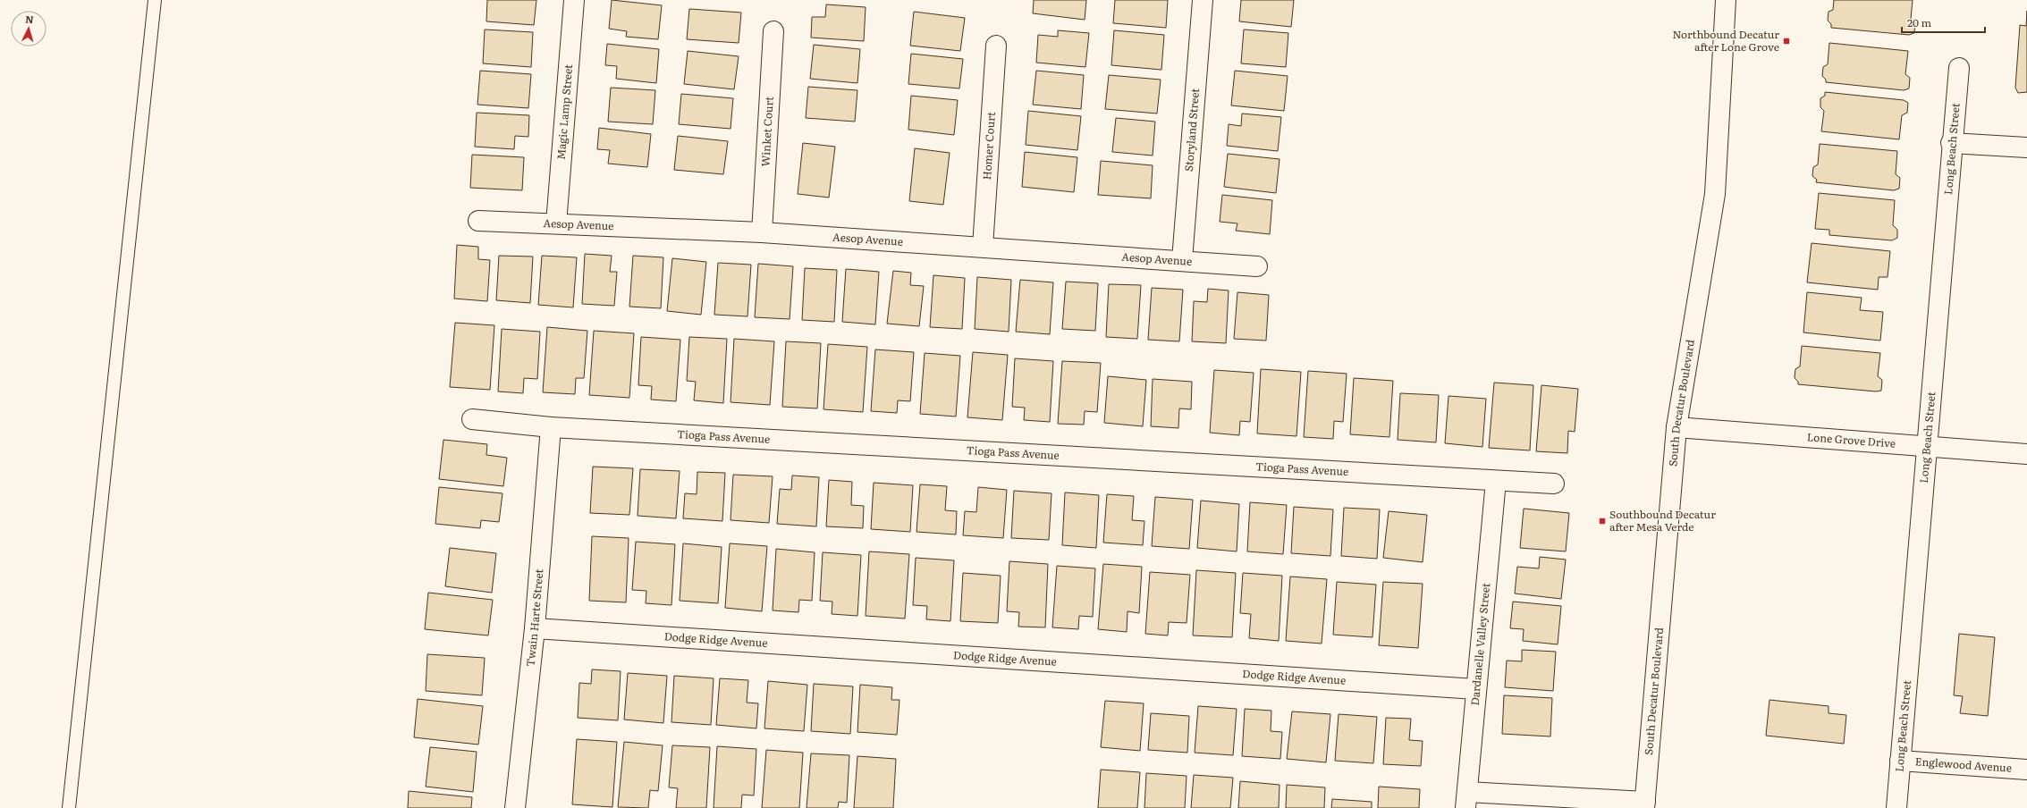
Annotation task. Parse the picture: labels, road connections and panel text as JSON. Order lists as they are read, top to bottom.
{
  "streets": {
    "street": [
      "Magic Lamp Street",
      "Storyland Street",
      "Winket Court",
      "Homer Court",
      "Long Beach Street",
      "Aesop Avenue",
      "South Decatur Boulevard",
      "Tioga Pass Avenue",
      "Lone Grove Drive",
      "Twain Harte Street",
      "Dodge Ridge Avenue",
      "Dardanelle Valley Street",
      "Englewood Avenue"
    ]
  },
  "crossings": [
    ["Magic Lamp Street", "Aesop Avenue"],
    ["Storyland Street", "Aesop Avenue"],
    ["Winket Court", "Aesop Avenue"],
    ["Homer Court", "Aesop Avenue"],
    ["Long Beach Street", "Lone Grove Drive"],
    ["Long Beach Street", "Englewood Avenue"],
    ["South Decatur Boulevard", "Lone Grove Drive"],
    ["Tioga Pass Avenue", "Twain Harte Street"],
    ["Tioga Pass Avenue", "Dardanelle Valley Street"],
    ["Twain Harte Street", "Dodge Ridge Avenue"],
    ["Dodge Ridge Avenue", "Dardanelle Valley Street"]
  ],
  "places": {
    "transit": ["Northbound Decatur after Lone Grove", "Southbound Decatur after Mesa Verde"]
  },
  "scale_bar": "20 m",
  "north": "top"
}
